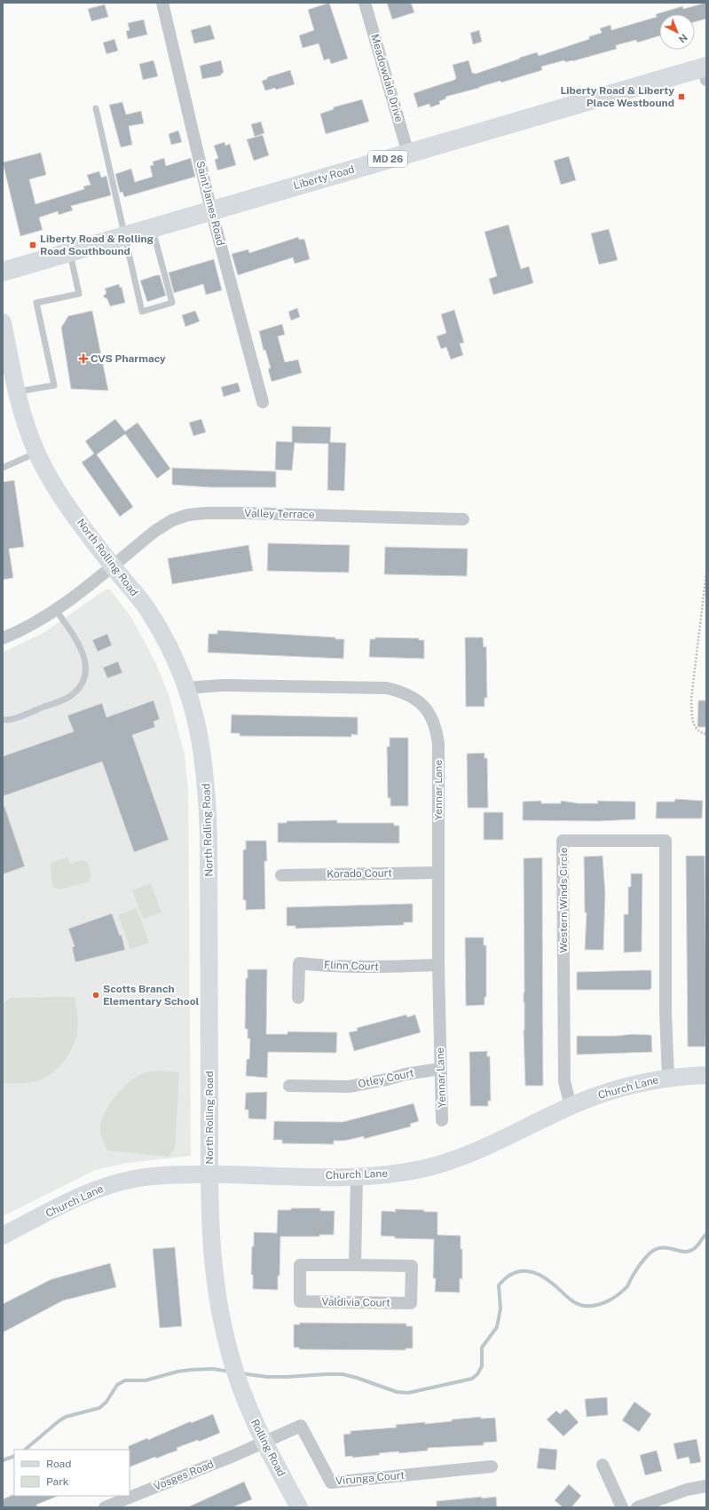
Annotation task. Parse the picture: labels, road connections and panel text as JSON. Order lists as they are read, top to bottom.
{
  "streets": {
    "main road": ["MD 26", "Liberty Road"],
    "street": [
      "Meadowdale Drive",
      "Saint James Road",
      "Valley Terrace",
      "North Rolling Road",
      "Yennar Lane",
      "Korado Court",
      "Western Winds Circle",
      "Flinn Court",
      "Otley Court",
      "Church Lane",
      "Valdivia Court",
      "Rolling Road",
      "Vosges Road",
      "Virunga Court"
    ]
  },
  "crossings": [
    ["Meadowdale Drive", "Liberty Road"],
    ["Liberty Road", "Saint James Road"],
    ["Valley Terrace", "North Rolling Road"],
    ["North Rolling Road", "Yennar Lane"],
    ["North Rolling Road", "Church Lane"],
    ["North Rolling Road", "Rolling Road"],
    ["Yennar Lane", "Korado Court"],
    ["Yennar Lane", "Flinn Court"],
    ["Yennar Lane", "Otley Court"],
    ["Western Winds Circle", "Church Lane"],
    ["Rolling Road", "Vosges Road"],
    ["Rolling Road", "Virunga Court"],
    ["Vosges Road", "Virunga Court"]
  ],
  "places": {
    "transit": ["Liberty Road & Liberty Place Westbound", "Liberty Road & Rolling Road Southbound"],
    "health": ["CVS Pharmacy"],
    "other": ["Scotts Branch Elementary School"]
  },
  "legend": ["Road", "Park"],
  "north": "bottom right"
}
